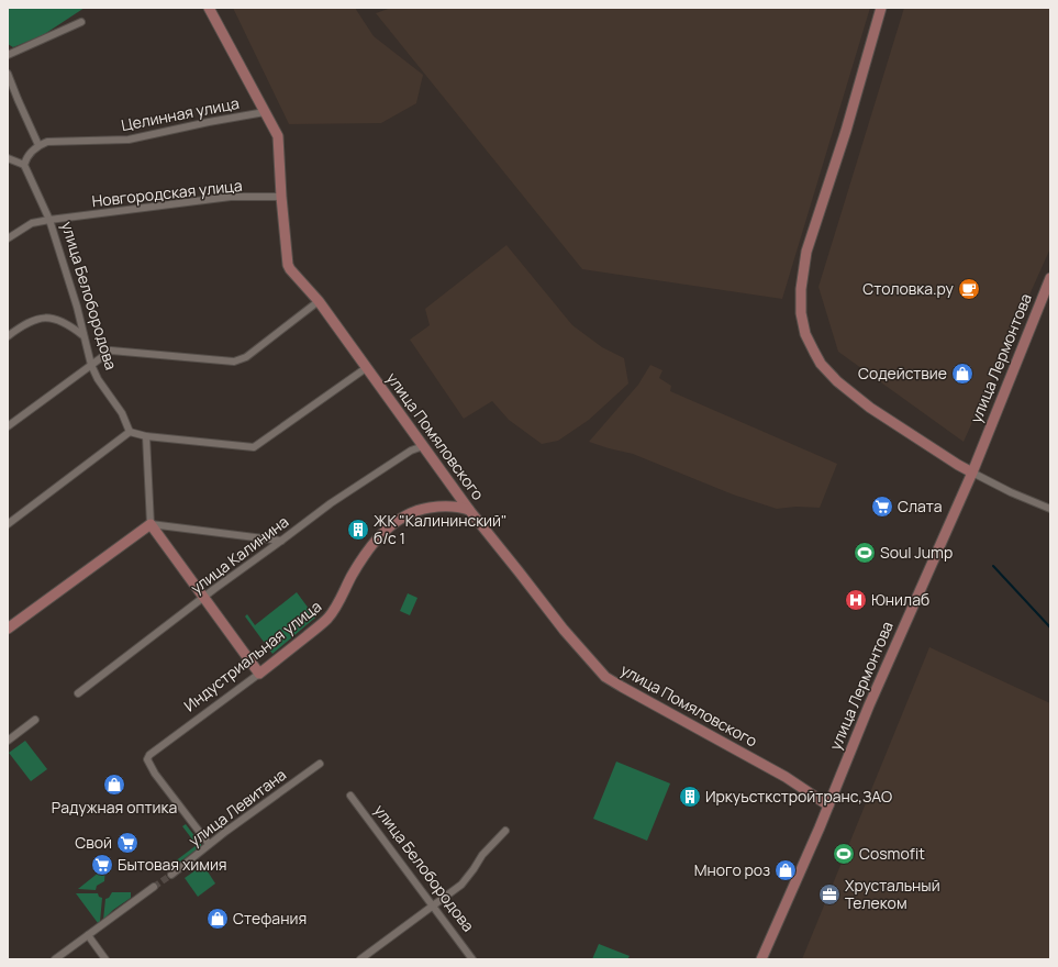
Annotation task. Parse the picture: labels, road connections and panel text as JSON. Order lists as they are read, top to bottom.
{
  "streets": {
    "street": [
      "Целинная улица",
      "Новгородская улица",
      "улица Белобородова",
      "улица Лермонтова",
      "улица Помяловского",
      "улица Калинина",
      "Индустриальная улица",
      "улица Левитана"
    ]
  },
  "crossings": [
    ["Целинная улица", "улица Помяловского"],
    ["Новгородская улица", "улица Белобородова"],
    ["Новгородская улица", "улица Помяловского"],
    ["улица Лермонтова", "улица Помяловского"],
    ["улица Помяловского", "улица Калинина"],
    ["улица Помяловского", "Индустриальная улица"],
    ["Индустриальная улица", "улица Левитана"]
  ],
  "places": {
    "cafe": ["Столовка.ру"],
    "shop": [
      "Содействие",
      "Радужная оптика",
      "Много роз",
      "Стефания"
    ],
    "supermarket": ["Слата", "Свой", "Бытовая химия"],
    "building": ["ЖК \"Калининский\" б/с 1", "Иркуьсткстройтранс,ЗАО"],
    "sports": ["Soul Jump", "Cosmofit"],
    "hospital": ["Юнилаб"],
    "office": ["Хрустальный Телеком"]
  }
}
